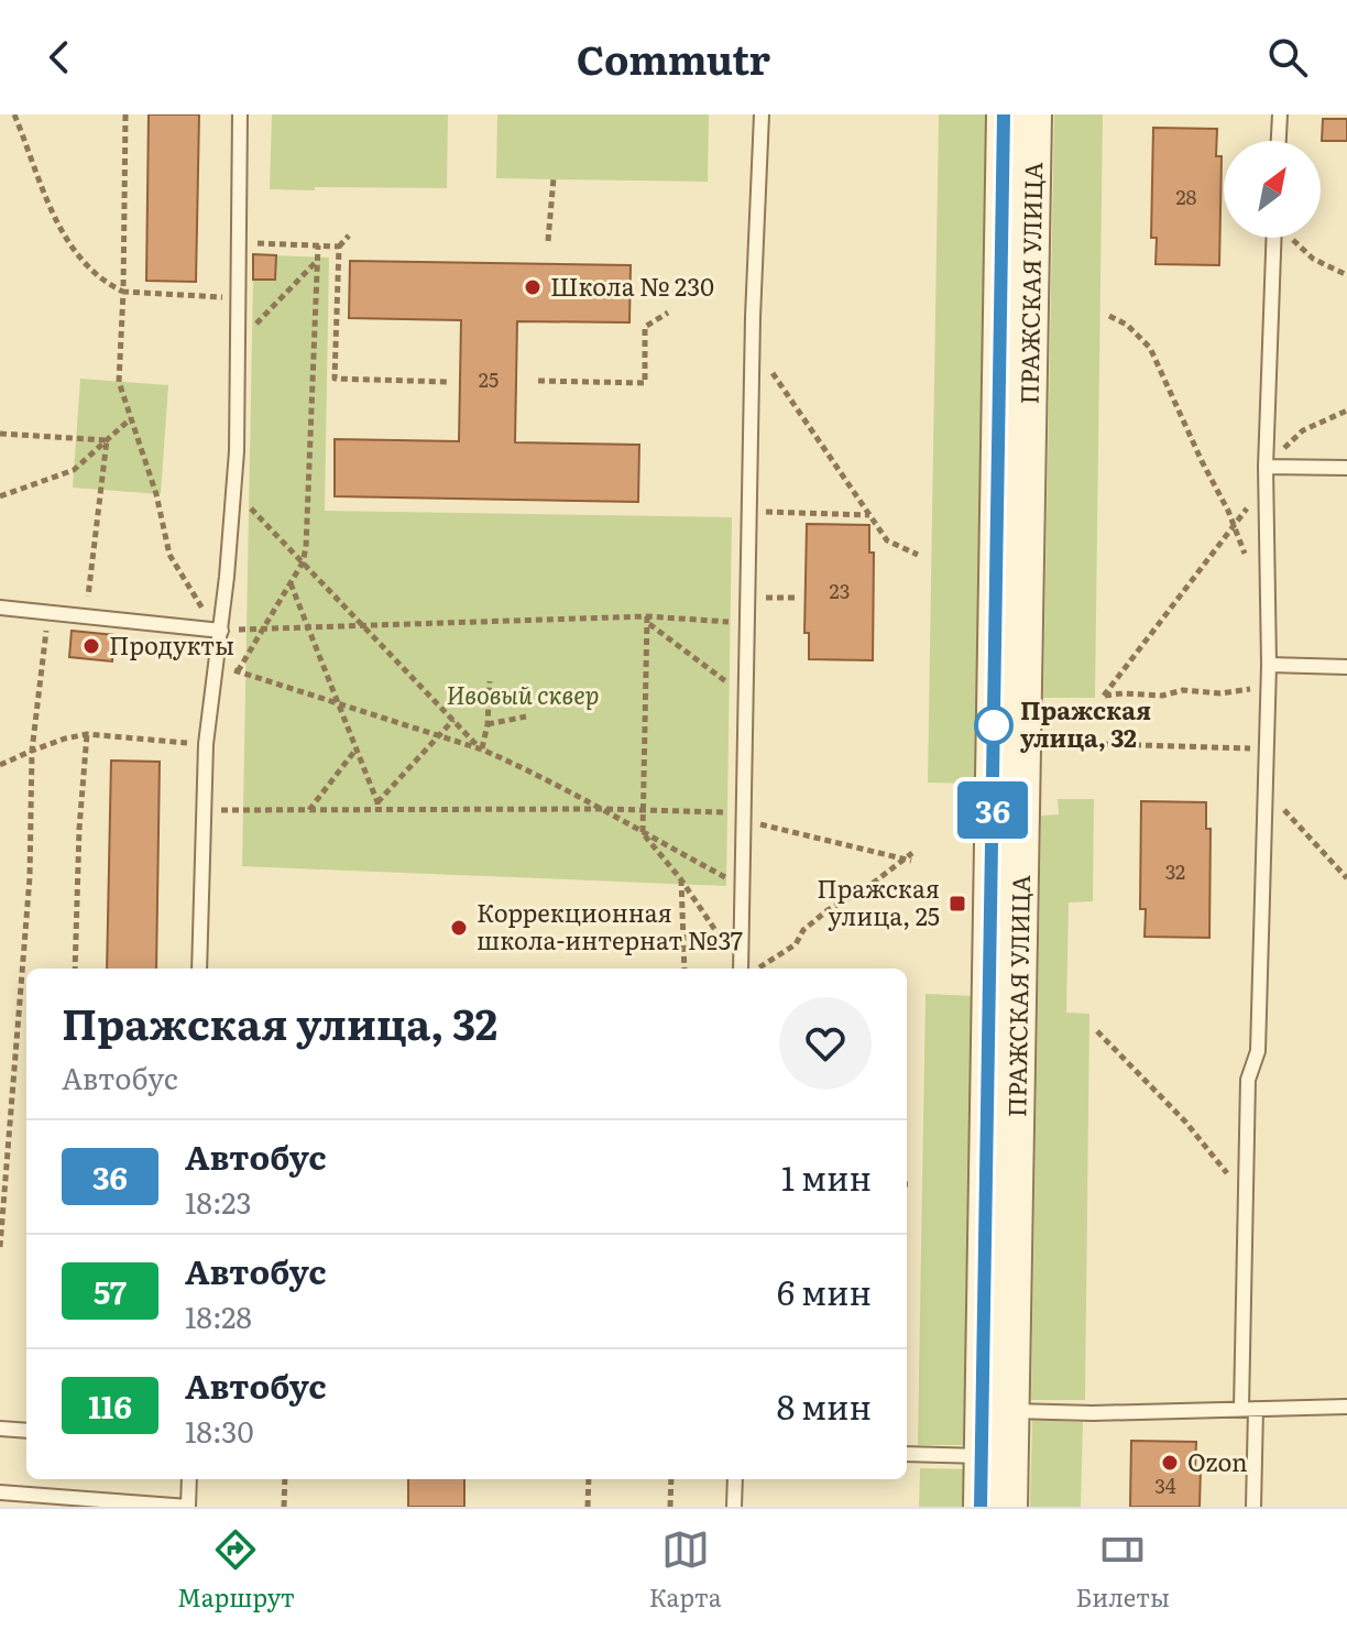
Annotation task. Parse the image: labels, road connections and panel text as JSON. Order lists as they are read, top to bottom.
{
  "streets": {
    "street": ["ПРАЖСКАЯ УЛИЦА"]
  },
  "parks": ["Ивовый сквер"],
  "places": {
    "other": [
      "Школа № 230",
      "Продукты",
      "Пражская улица, 32",
      "Коррекционная школа-интернат №37",
      "Ozon"
    ],
    "transit": ["Пражская улица, 25"]
  },
  "lines": ["bus line 36"],
  "house_numbers": [
    "28",
    "25",
    "23",
    "32",
    "34"
  ],
  "north": "top right",
  "page": {
    "header": "Commutr",
    "on_map": "36",
    "heading": ["Пражская улица, 32", "Автобус"],
    "list": [
      {
        "mark": "36",
        "name": "Автобус",
        "note": "18:23",
        "value": "1 мин"
      },
      {
        "mark": "57",
        "name": "Автобус",
        "note": "18:28",
        "value": "6 мин"
      },
      {
        "mark": "116",
        "name": "Автобус",
        "note": "18:30",
        "value": "8 мин"
      }
    ],
    "tabs": ["Маршрут", "Карта", "Билеты"]
  }
}
